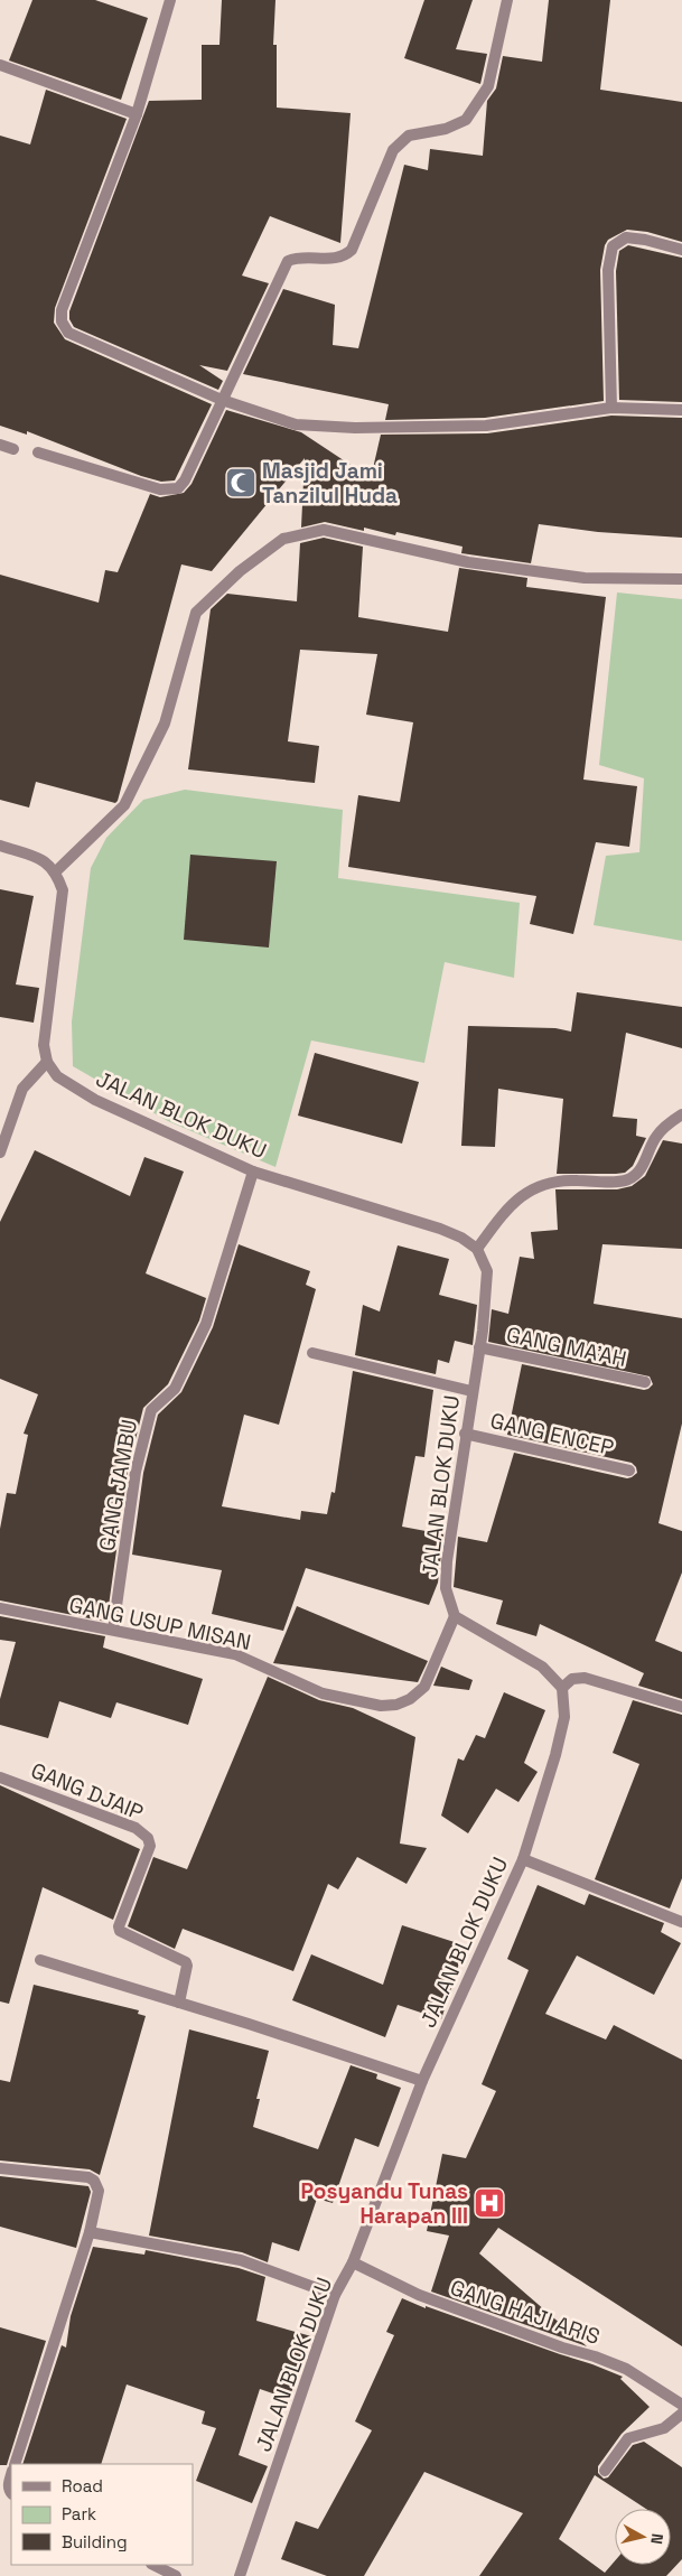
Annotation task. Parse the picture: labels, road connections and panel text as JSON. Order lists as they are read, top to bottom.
{
  "streets": {
    "street": [
      "JALAN BLOK DUKU",
      "GANG MA'AH",
      "GANG ENCEP",
      "GANG JAMBU",
      "GANG USUP MISAN",
      "GANG DJAIP",
      "GANG HAJI ARIS"
    ]
  },
  "crossings": [
    ["JALAN BLOK DUKU", "GANG MA'AH"],
    ["JALAN BLOK DUKU", "GANG ENCEP"],
    ["JALAN BLOK DUKU", "GANG JAMBU"],
    ["JALAN BLOK DUKU", "GANG USUP MISAN"],
    ["JALAN BLOK DUKU", "GANG HAJI ARIS"],
    ["GANG JAMBU", "GANG USUP MISAN"]
  ],
  "places": {
    "mosque": ["Masjid Jami Tanzilul Huda"],
    "hospital": ["Posyandu Tunas Harapan III"]
  },
  "legend": ["Road", "Park", "Building"],
  "north": "right"
}
